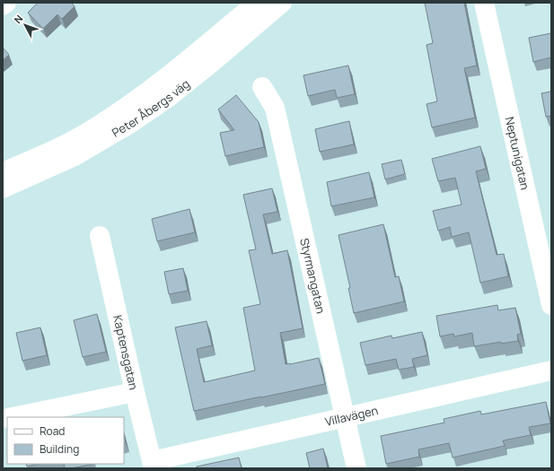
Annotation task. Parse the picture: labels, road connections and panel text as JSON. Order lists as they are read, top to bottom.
{
  "streets": {
    "street": [
      "Peter Åbergs väg",
      "Neptunigatan",
      "Styrmangatan",
      "Kaptensgatan",
      "Villavägen"
    ]
  },
  "crossings": [
    ["Styrmangatan", "Villavägen"],
    ["Kaptensgatan", "Villavägen"]
  ],
  "legend": ["Road", "Building"],
  "north": "top left"
}
